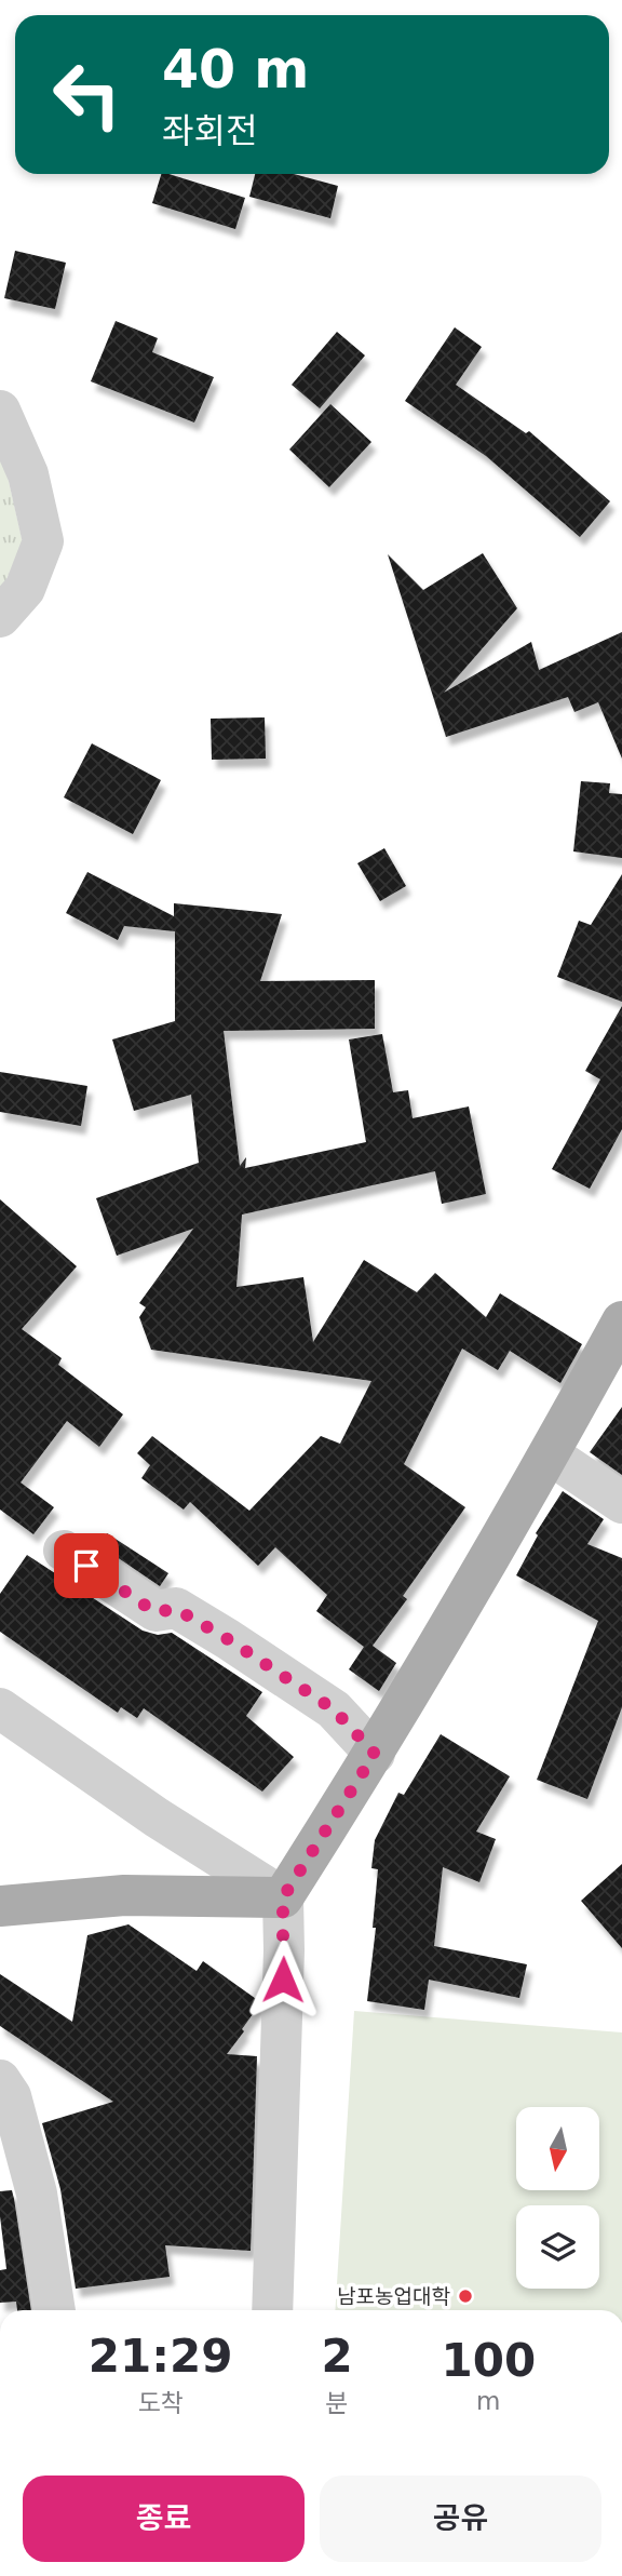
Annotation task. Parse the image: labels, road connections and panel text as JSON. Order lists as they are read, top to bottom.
{
  "places": ["남포농업대학"],
  "north": "bottom",
  "page": {
    "turn": ["40 m", "좌회전"],
    "eta": [
      "21:29",
      "도착",
      "2",
      "분",
      "100",
      "m"
    ],
    "buttons": ["종료", "공유"]
  }
}
